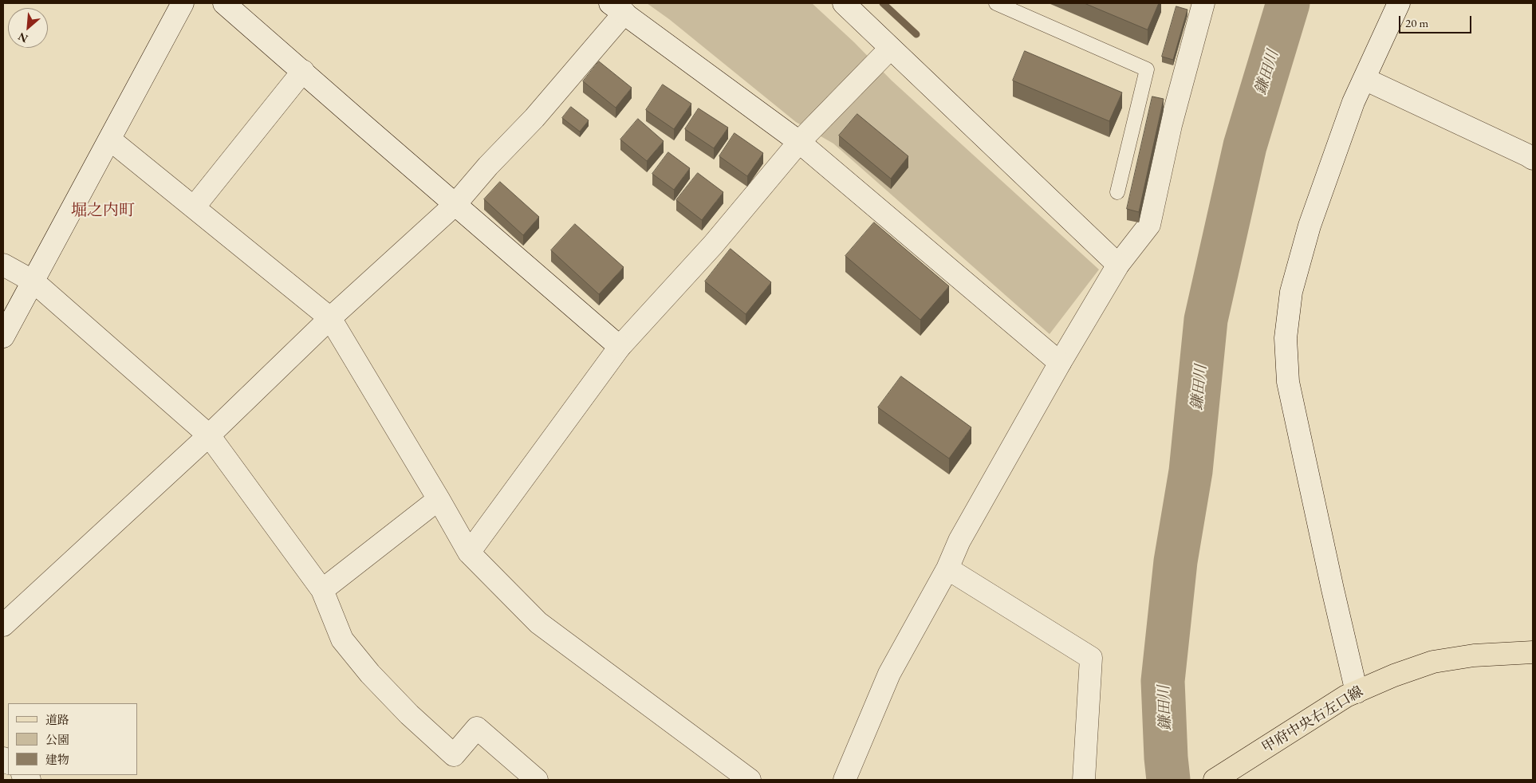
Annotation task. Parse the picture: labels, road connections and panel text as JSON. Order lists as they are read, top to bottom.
{
  "streets": {
    "main road": ["甲府中央右左口線"]
  },
  "districts": ["堀之内町"],
  "water": ["鎌田川"],
  "legend": ["道路", "公園", "建物"],
  "scale_bar": "20 m",
  "north": "bottom left"
}
